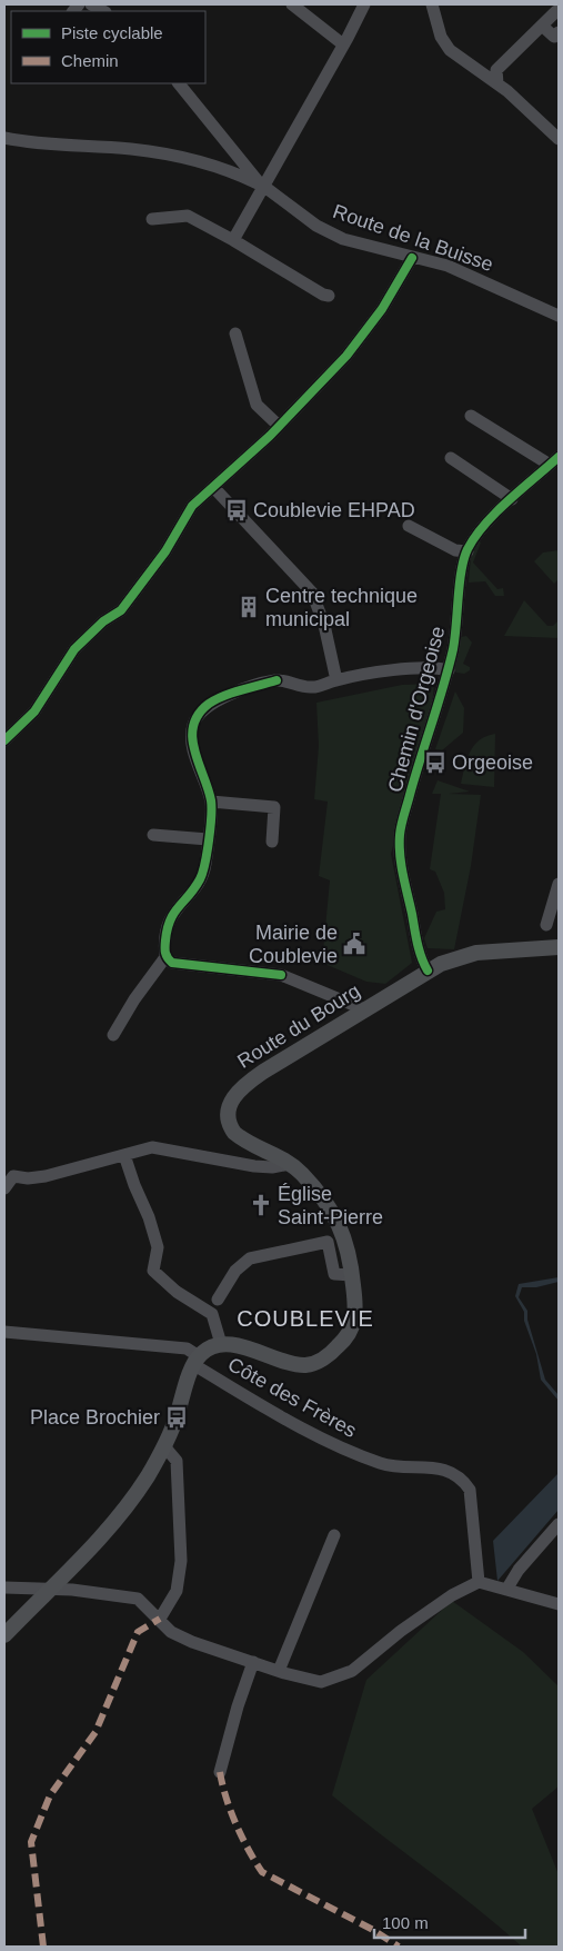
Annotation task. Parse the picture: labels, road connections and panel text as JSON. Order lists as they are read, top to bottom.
{
  "streets": {
    "main road": ["Route du Bourg"],
    "street": ["Route de la Buisse", "Chemin d'Orgeoise", "Côte des Frères"]
  },
  "crossings": [
    ["Chemin d'Orgeoise", "Route du Bourg"]
  ],
  "districts": ["COUBLEVIE"],
  "places": {
    "bus stop": ["Coublevie EHPAD", "Orgeoise", "Place Brochier"],
    "building": ["Centre technique municipal"],
    "public building": ["Mairie de Coublevie"],
    "church": ["Église Saint-Pierre"]
  },
  "legend": ["Piste cyclable", "Chemin"],
  "scale_bar": "100 m"
}
